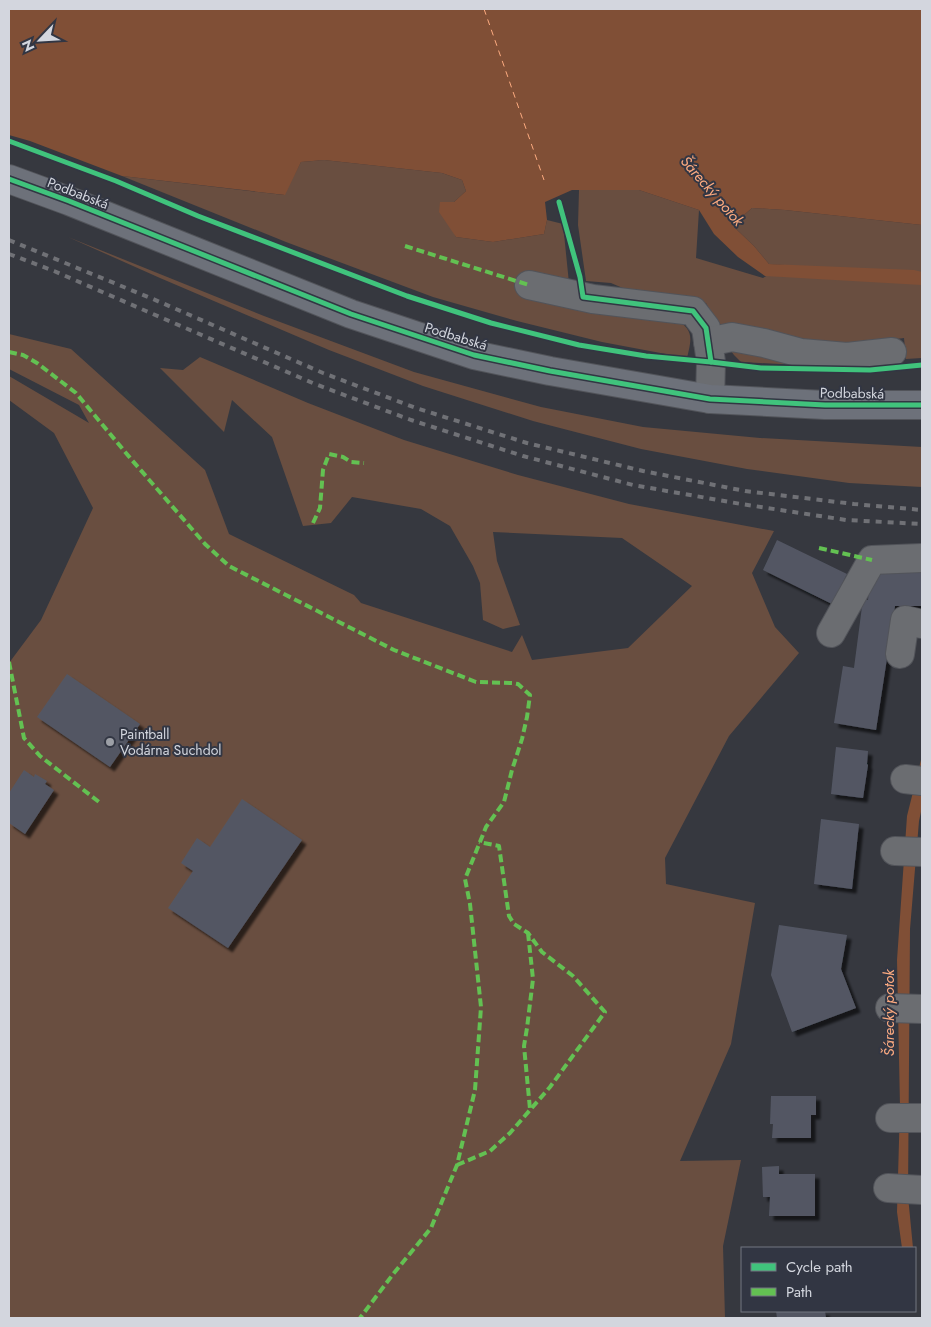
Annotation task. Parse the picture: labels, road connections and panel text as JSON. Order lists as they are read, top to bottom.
{
  "streets": {
    "main road": ["Podbabská"]
  },
  "water": ["Šárecký potok"],
  "places": ["Paintball Vodárna Suchdol"],
  "legend": ["Cycle path", "Path"],
  "north": "bottom left"
}
